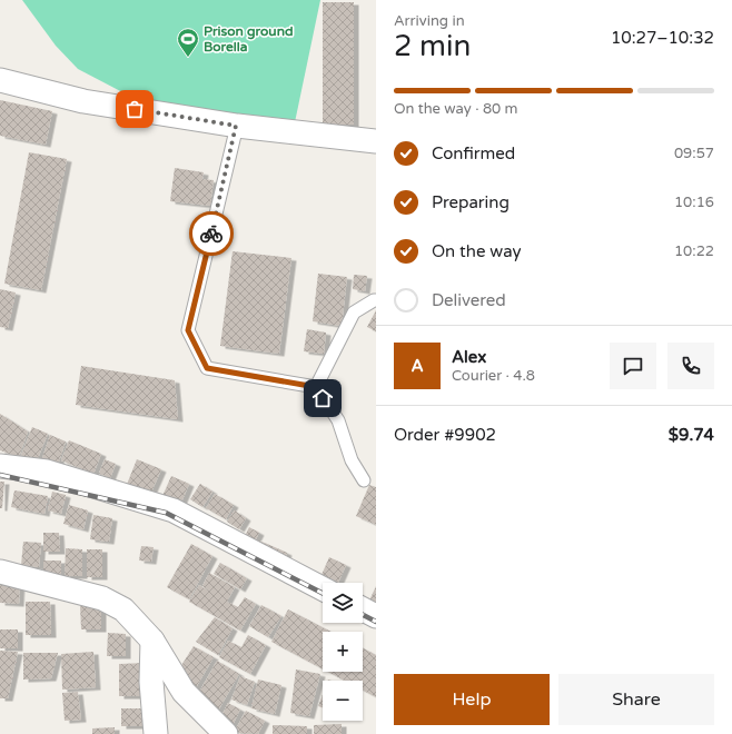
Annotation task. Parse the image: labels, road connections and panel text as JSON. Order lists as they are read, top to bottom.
{
  "places": {
    "sports": ["Prison ground Borella"]
  },
  "page": {
    "heading": ["2 min", "Arriving in", "10:27–10:32"],
    "panel": [
      "Alex",
      "Courier · 4.8",
      "Order #9902",
      "$9.74"
    ],
    "bar": "On the way · 80 m",
    "list": [
      ["Confirmed", "09:57"],
      ["Preparing", "10:16"],
      ["On the way", "10:22"],
      "Delivered"
    ],
    "round": "A",
    "map_buttons": ["+", "−"],
    "buttons": ["Help", "Share"]
  }
}
